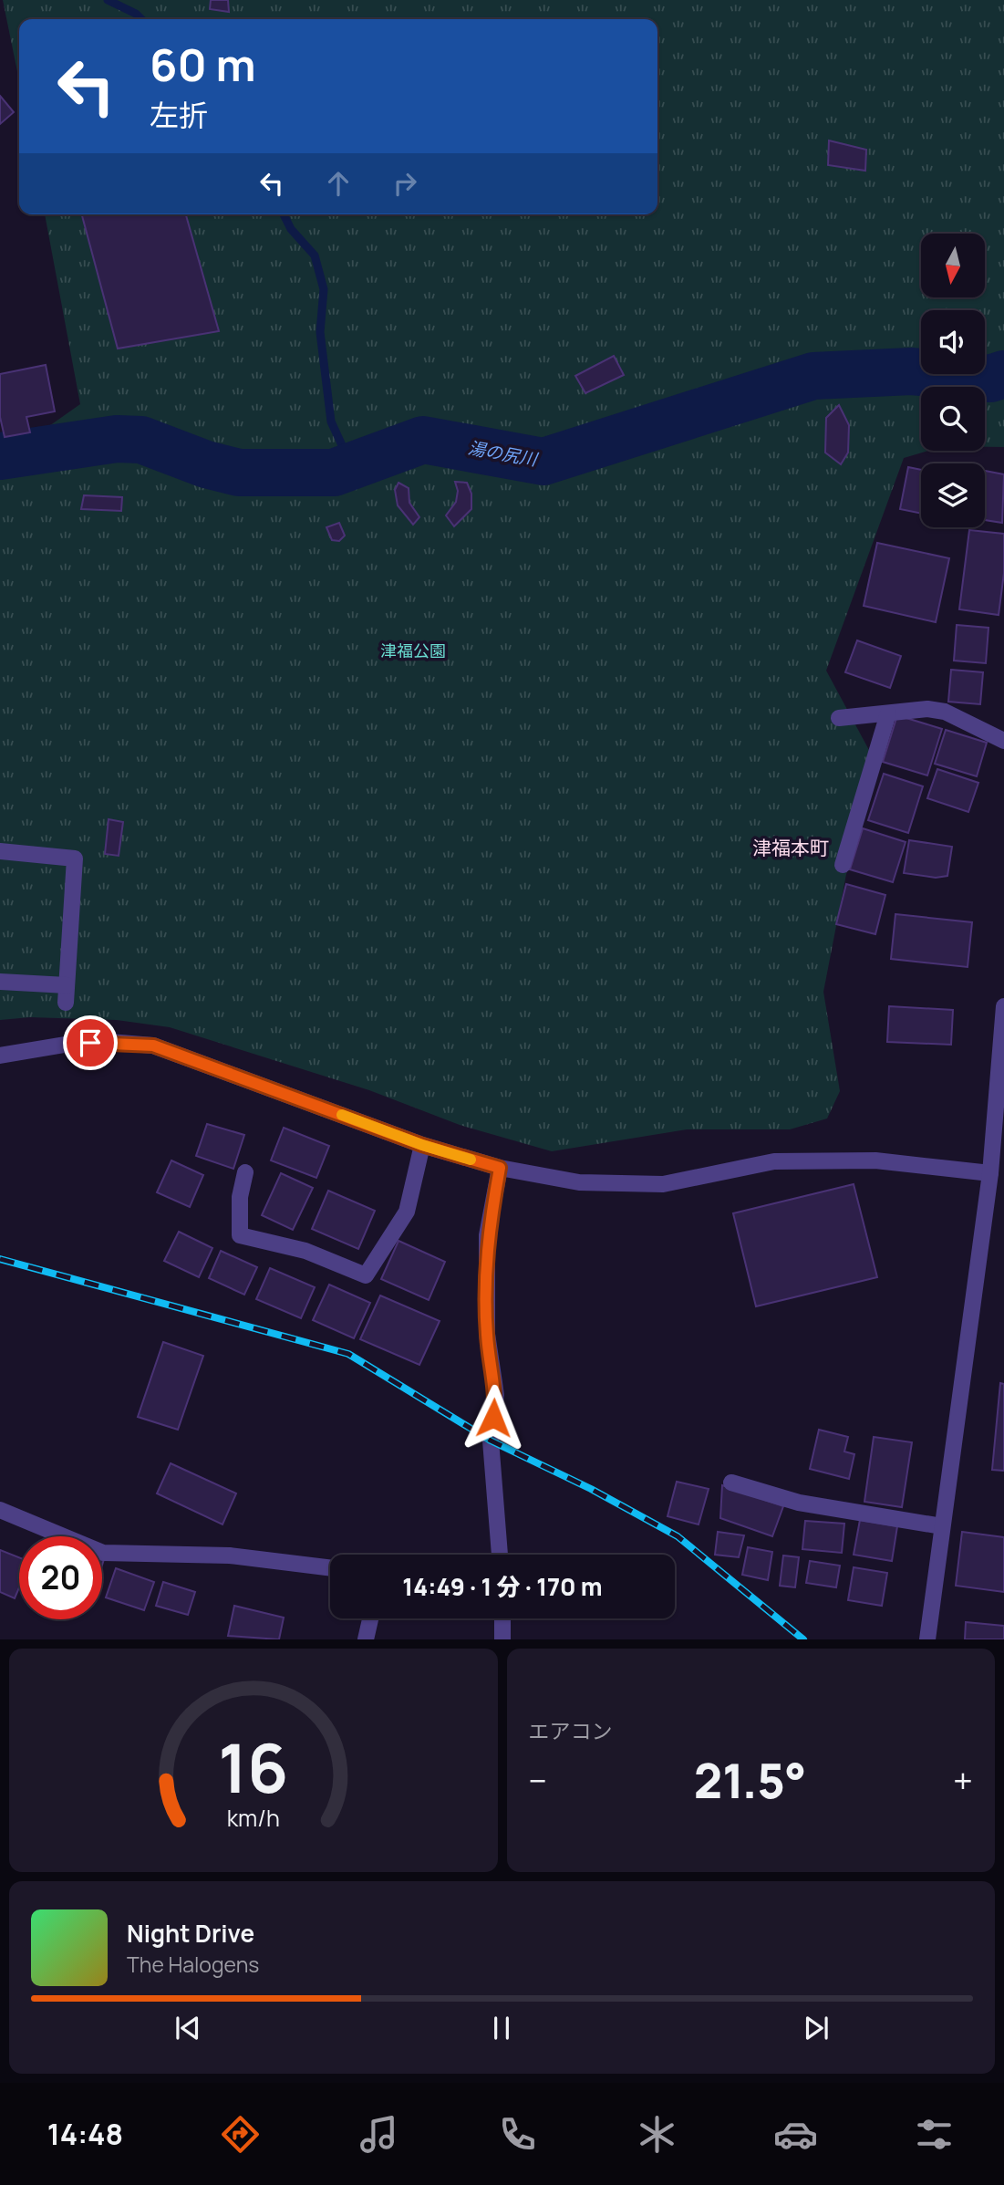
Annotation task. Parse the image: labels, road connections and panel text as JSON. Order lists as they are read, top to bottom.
{
  "districts": ["津福本町"],
  "water": ["湯の尻川"],
  "parks": ["津福公園"],
  "north": "bottom",
  "page": {
    "turn": ["60 m", "左折"],
    "limit": "20",
    "trip": "14:49 · 1 分 · 170 m",
    "tile": "エアコン",
    "heat": ["−", "21.5°", "+"],
    "song": ["Night Drive", "The Halogens"],
    "tabs": "14:48",
    "gauge": ["16", "km/h"]
  }
}
